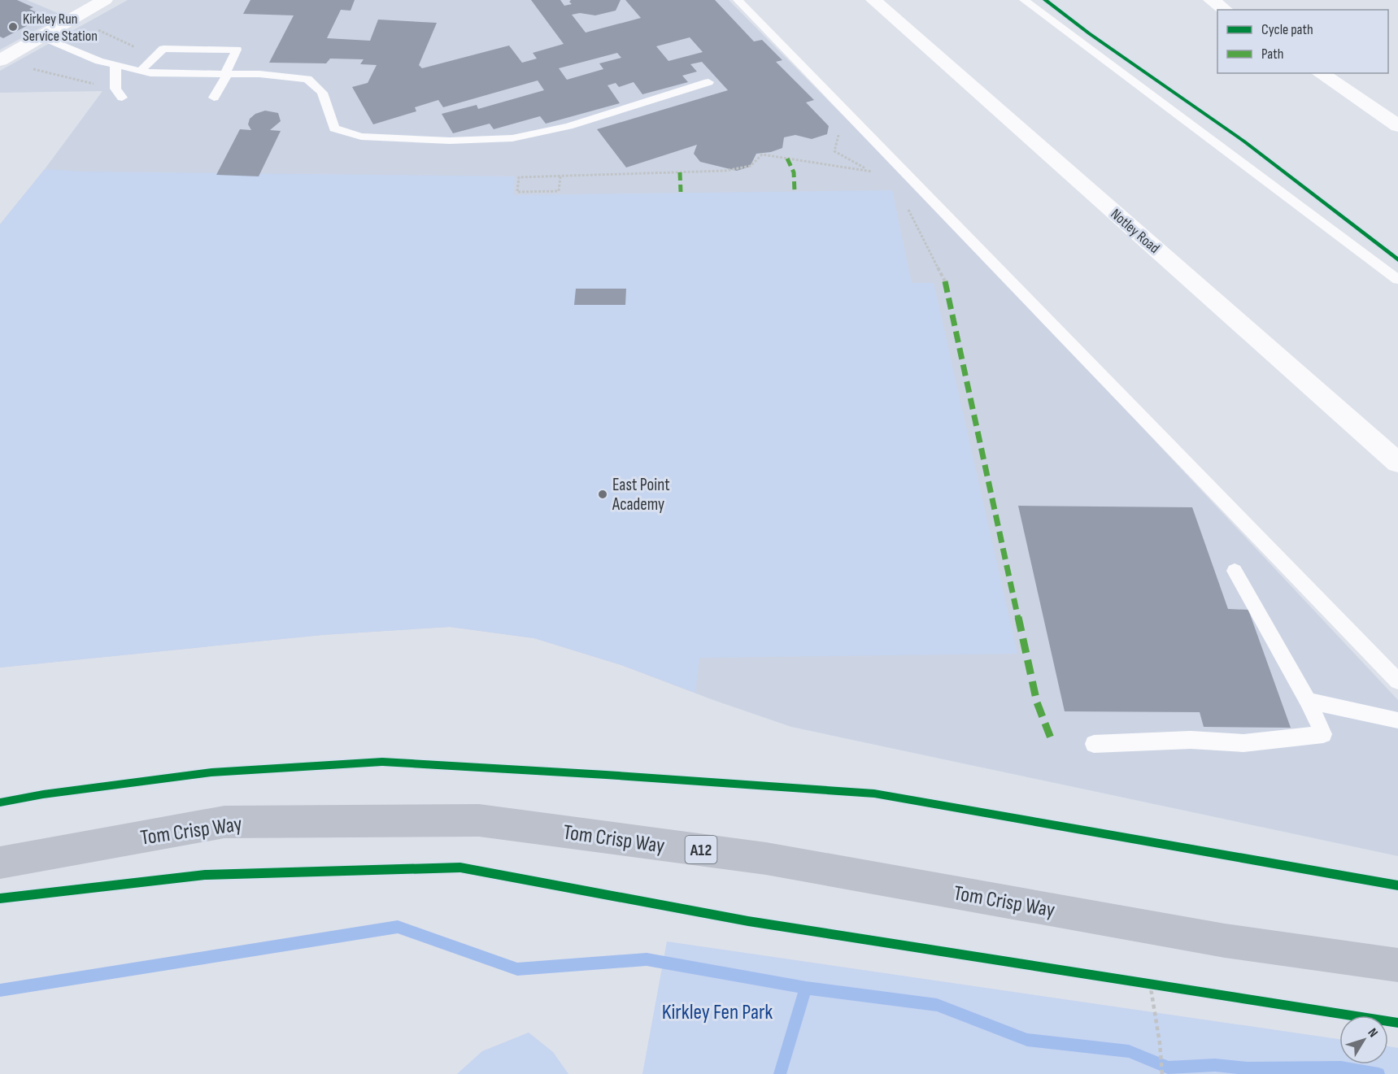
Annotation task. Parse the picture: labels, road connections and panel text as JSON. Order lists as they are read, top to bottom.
{
  "streets": {
    "highway": ["Tom Crisp Way", "A12"],
    "street": ["Notley Road"]
  },
  "parks": ["Kirkley Fen Park"],
  "places": ["Kirkley Run Service Station", "East Point Academy"],
  "legend": ["Cycle path", "Path"],
  "north": "top right"
}
